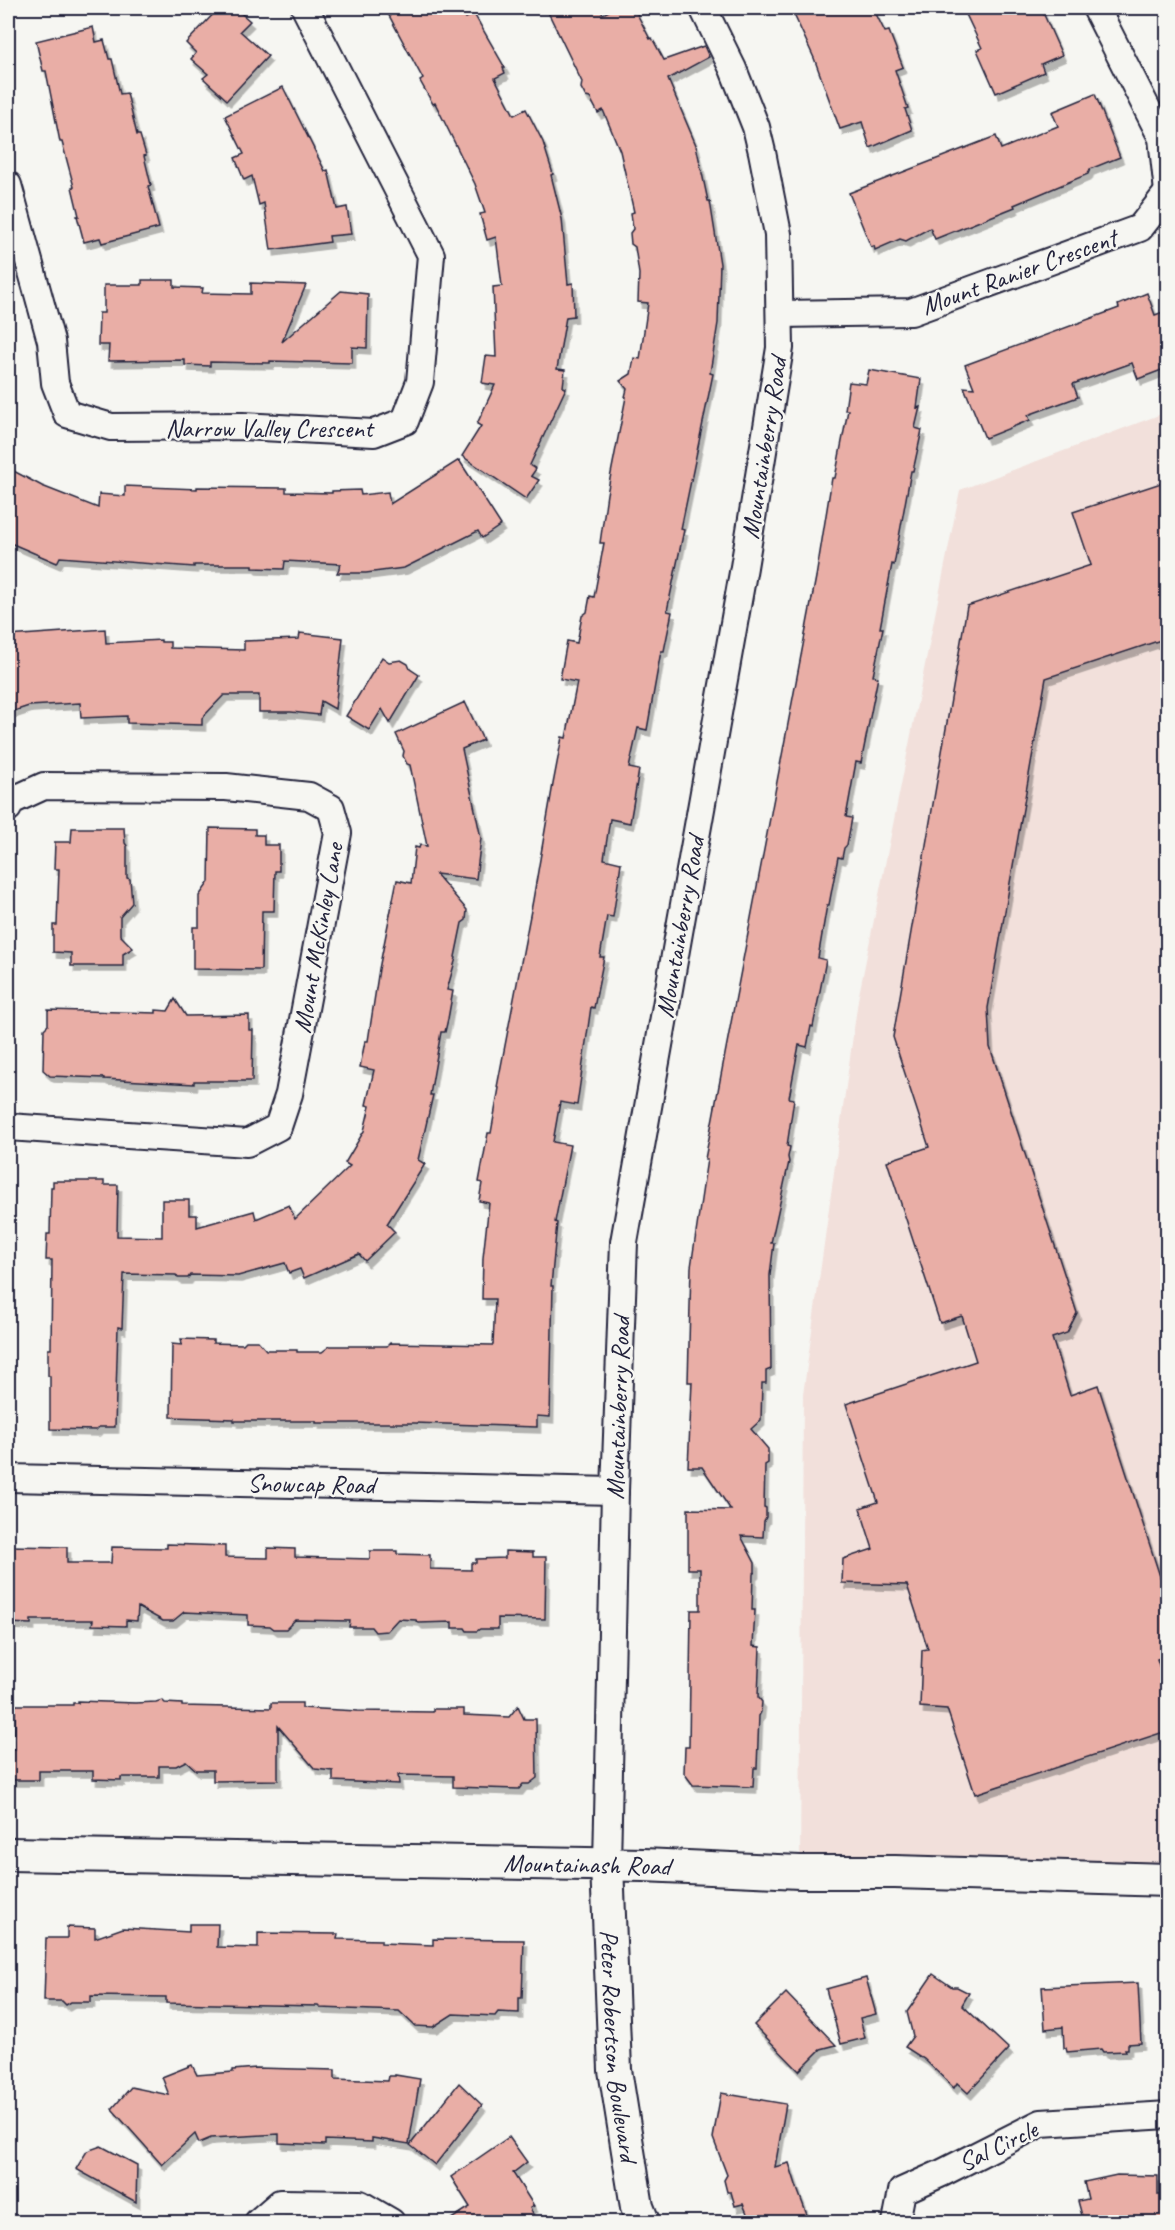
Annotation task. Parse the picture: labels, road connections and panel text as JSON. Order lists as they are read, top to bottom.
{
  "streets": {
    "street": [
      "Mount Ranier Crescent",
      "Narrow Valley Crescent",
      "Mountainberry Road",
      "Mount McKinley Lane",
      "Snowcap Road",
      "Mountainash Road",
      "Peter Robertson Boulevard",
      "Sal Circle"
    ]
  },
  "crossings": [
    ["Mount Ranier Crescent", "Mountainberry Road"],
    ["Mountainberry Road", "Snowcap Road"],
    ["Mountainberry Road", "Mountainash Road"],
    ["Mountainberry Road", "Peter Robertson Boulevard"],
    ["Mountainash Road", "Peter Robertson Boulevard"]
  ]
}
